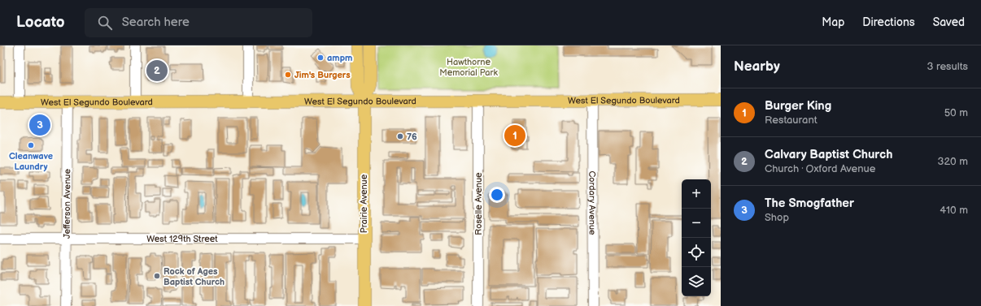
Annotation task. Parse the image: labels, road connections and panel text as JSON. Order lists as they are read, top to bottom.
{
  "streets": {
    "main road": ["West El Segundo Boulevard", "Prairie Avenue"],
    "street": [
      "Cordary Avenue",
      "Jefferson Avenue",
      "Roselle Avenue",
      "West 129th Street"
    ]
  },
  "crossings": [
    ["West El Segundo Boulevard", "Cordary Avenue"],
    ["West El Segundo Boulevard", "Jefferson Avenue"],
    ["West El Segundo Boulevard", "Prairie Avenue"],
    ["West El Segundo Boulevard", "Roselle Avenue"],
    ["Jefferson Avenue", "West 129th Street"],
    ["Prairie Avenue", "West 129th Street"]
  ],
  "parks": ["Hawthorne Memorial Park"],
  "places": [
    "ampm",
    "Jim's Burgers",
    "76",
    "Cleanwave Laundry",
    "Rock of Ages Baptist Church"
  ],
  "page": {
    "header": "Locato",
    "search": "Search here",
    "nav": ["Map", "Directions", "Saved"],
    "heading": ["Nearby", "3 results"],
    "pins": ["2", "3", "1"],
    "list": [
      {
        "mark": "1",
        "name": "Burger King",
        "note": "Restaurant",
        "value": "50 m"
      },
      {
        "mark": "2",
        "name": "Calvary Baptist Church",
        "note": "Church · Oxford Avenue",
        "value": "320 m"
      },
      {
        "mark": "3",
        "name": "The Smogfather",
        "note": "Shop",
        "value": "410 m"
      }
    ],
    "map_buttons": ["+", "−"]
  }
}
